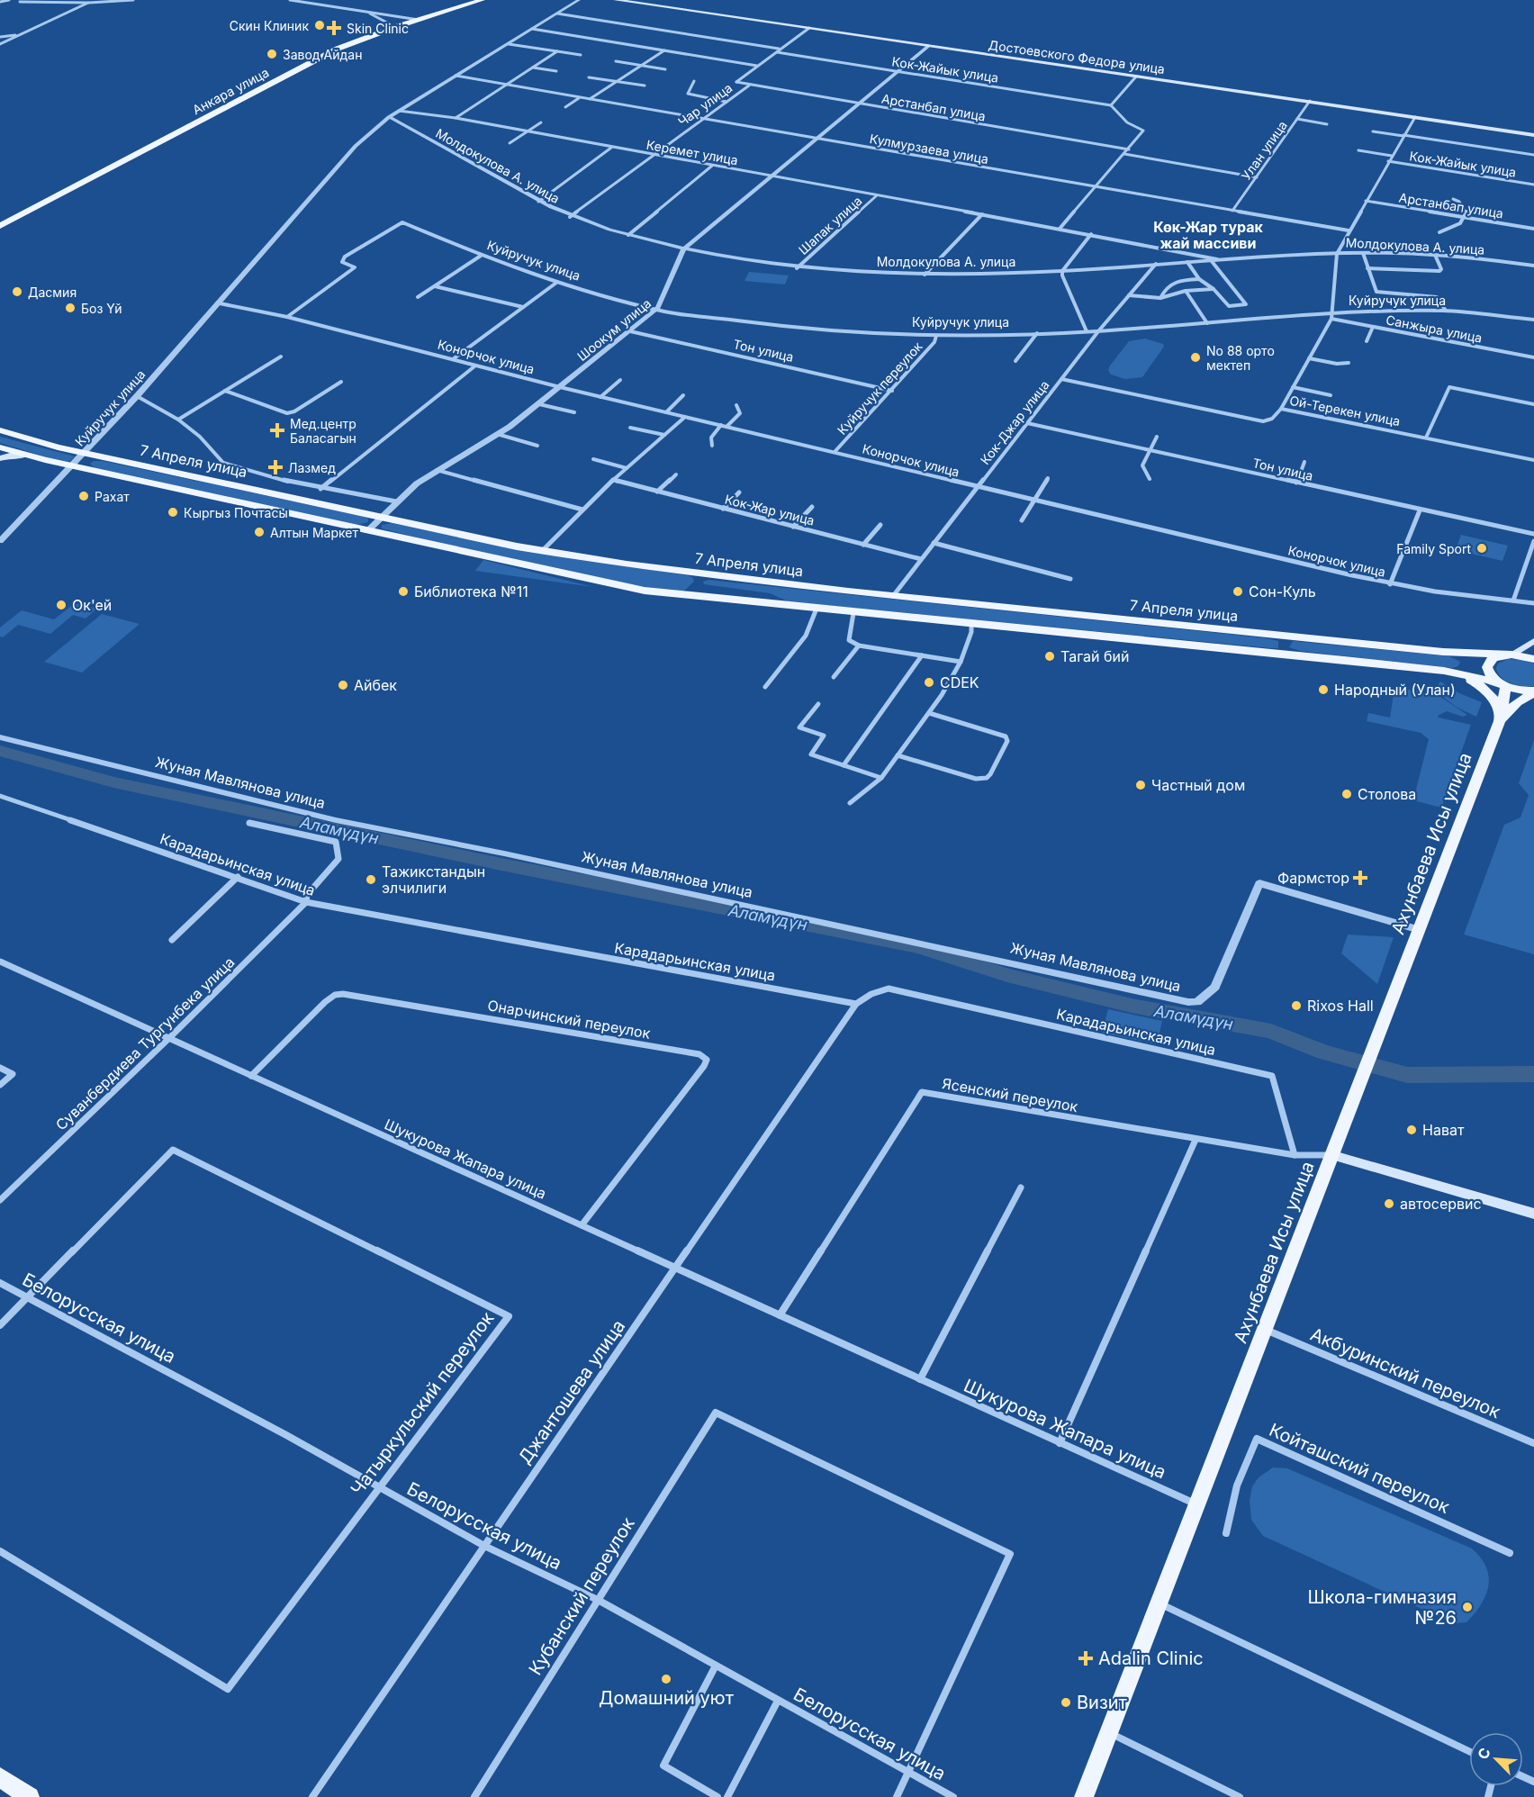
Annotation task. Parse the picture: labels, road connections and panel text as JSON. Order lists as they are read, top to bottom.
{
  "streets": {
    "main road": [
      "Достоевского Федора улица",
      "Анкара улица",
      "7 Апреля улица",
      "Ахунбаева Исы улица"
    ],
    "street": [
      "Кок-Жайык улица",
      "Чар улица",
      "Арстанбап улица",
      "Кулмурзаева улица",
      "Улан улица",
      "Керемет улица",
      "Молдокулова А. улица",
      "Шапак улица",
      "Куйручук улица",
      "Санжыра улица",
      "Шоокум улица",
      "Тон улица",
      "Конорчок улица",
      "Куйручук переулок",
      "Ой-Терекен улица",
      "Кок-Джар улица",
      "Кок-Жар улица",
      "Жуная Мавлянова улица",
      "Карадарьинская улица",
      "Онарчинский переулок",
      "Суванбердиева Тургунбека улица",
      "Ясенский переулок",
      "Шукурова Жапара улица",
      "Белорусская улица",
      "Акбуринский переулок",
      "Джантошева улица",
      "Чатыркульский переулок",
      "Койташский переулок",
      "Кубанский переулок"
    ]
  },
  "crossings": [
    ["Достоевского Федора улица", "Чар улица"],
    ["Достоевского Федора улица", "Улан улица"],
    ["Достоевского Федора улица", "Шоокум улица"],
    ["Кок-Жайык улица", "Чар улица"],
    ["Кок-Жайык улица", "Куйручук улица"],
    ["Кок-Жайык улица", "Шоокум улица"],
    ["Чар улица", "Арстанбап улица"],
    ["Чар улица", "Кулмурзаева улица"],
    ["Чар улица", "Керемет улица"],
    ["Чар улица", "Молдокулова А. улица"],
    ["Арстанбап улица", "Шоокум улица"],
    ["Кулмурзаева улица", "Улан улица"],
    ["Кулмурзаева улица", "Куйручук улица"],
    ["Кулмурзаева улица", "Шоокум улица"],
    ["Керемет улица", "Молдокулова А. улица"],
    ["Керемет улица", "Шапак улица"],
    ["Керемет улица", "Куйручук улица"],
    ["Керемет улица", "Шоокум улица"],
    ["Молдокулова А. улица", "Шапак улица"],
    ["Молдокулова А. улица", "Куйручук улица"],
    ["Молдокулова А. улица", "Шоокум улица"],
    ["Молдокулова А. улица", "Кок-Джар улица"],
    ["Куйручук улица", "Шоокум улица"],
    ["Куйручук улица", "Конорчок улица"],
    ["Куйручук улица", "Куйручук переулок"],
    ["Куйручук улица", "Кок-Джар улица"],
    ["Куйручук улица", "7 Апреля улица"],
    ["Шоокум улица", "Тон улица"],
    ["Шоокум улица", "Конорчок улица"],
    ["Шоокум улица", "7 Апреля улица"],
    ["Тон улица", "Куйручук переулок"],
    ["Тон улица", "Кок-Джар улица"],
    ["Конорчок улица", "Куйручук переулок"],
    ["Конорчок улица", "Кок-Джар улица"],
    ["Ой-Терекен улица", "Кок-Джар улица"],
    ["Кок-Джар улица", "7 Апреля улица"],
    ["Кок-Джар улица", "Кок-Жар улица"],
    ["7 Апреля улица", "Ахунбаева Исы улица"],
    ["Жуная Мавлянова улица", "Ахунбаева Исы улица"],
    ["Ахунбаева Исы улица", "Шукурова Жапара улица"],
    ["Ахунбаева Исы улица", "Акбуринский переулок"],
    ["Карадарьинская улица", "Суванбердиева Тургунбека улица"],
    ["Карадарьинская улица", "Ясенский переулок"],
    ["Карадарьинская улица", "Джантошева улица"],
    ["Онарчинский переулок", "Шукурова Жапара улица"],
    ["Суванбердиева Тургунбека улица", "Шукурова Жапара улица"],
    ["Ясенский переулок", "Шукурова Жапара улица"],
    ["Шукурова Жапара улица", "Джантошева улица"],
    ["Белорусская улица", "Джантошева улица"],
    ["Белорусская улица", "Чатыркульский переулок"],
    ["Белорусская улица", "Кубанский переулок"]
  ],
  "districts": ["Көк-Жар турак жай массиви"],
  "water": ["Аламүдүн"],
  "places": {
    "other": [
      "Скин Клиник",
      "Завод Айдан",
      "Дасмия",
      "Боз Үй",
      "No 88 орто мектеп",
      "Рахат",
      "Кыргыз Почтасы",
      "Алтын Маркет",
      "Family Sport",
      "Библиотека №11",
      "Сон-Куль",
      "Ок'ей",
      "Тагай бий",
      "CDEK",
      "Айбек",
      "Народный (Улан)",
      "Частный дом",
      "Столова",
      "Тажикстандын элчилиги",
      "Rixos Hall",
      "Нават",
      "автосервис",
      "Школа-гимназия №26",
      "Домашний уют",
      "Визит"
    ],
    "health": [
      "Skin Clinic",
      "Мед.центр Баласагын",
      "Лазмед",
      "Фармстор",
      "Adalin Clinic"
    ]
  },
  "north": "top left"
}
